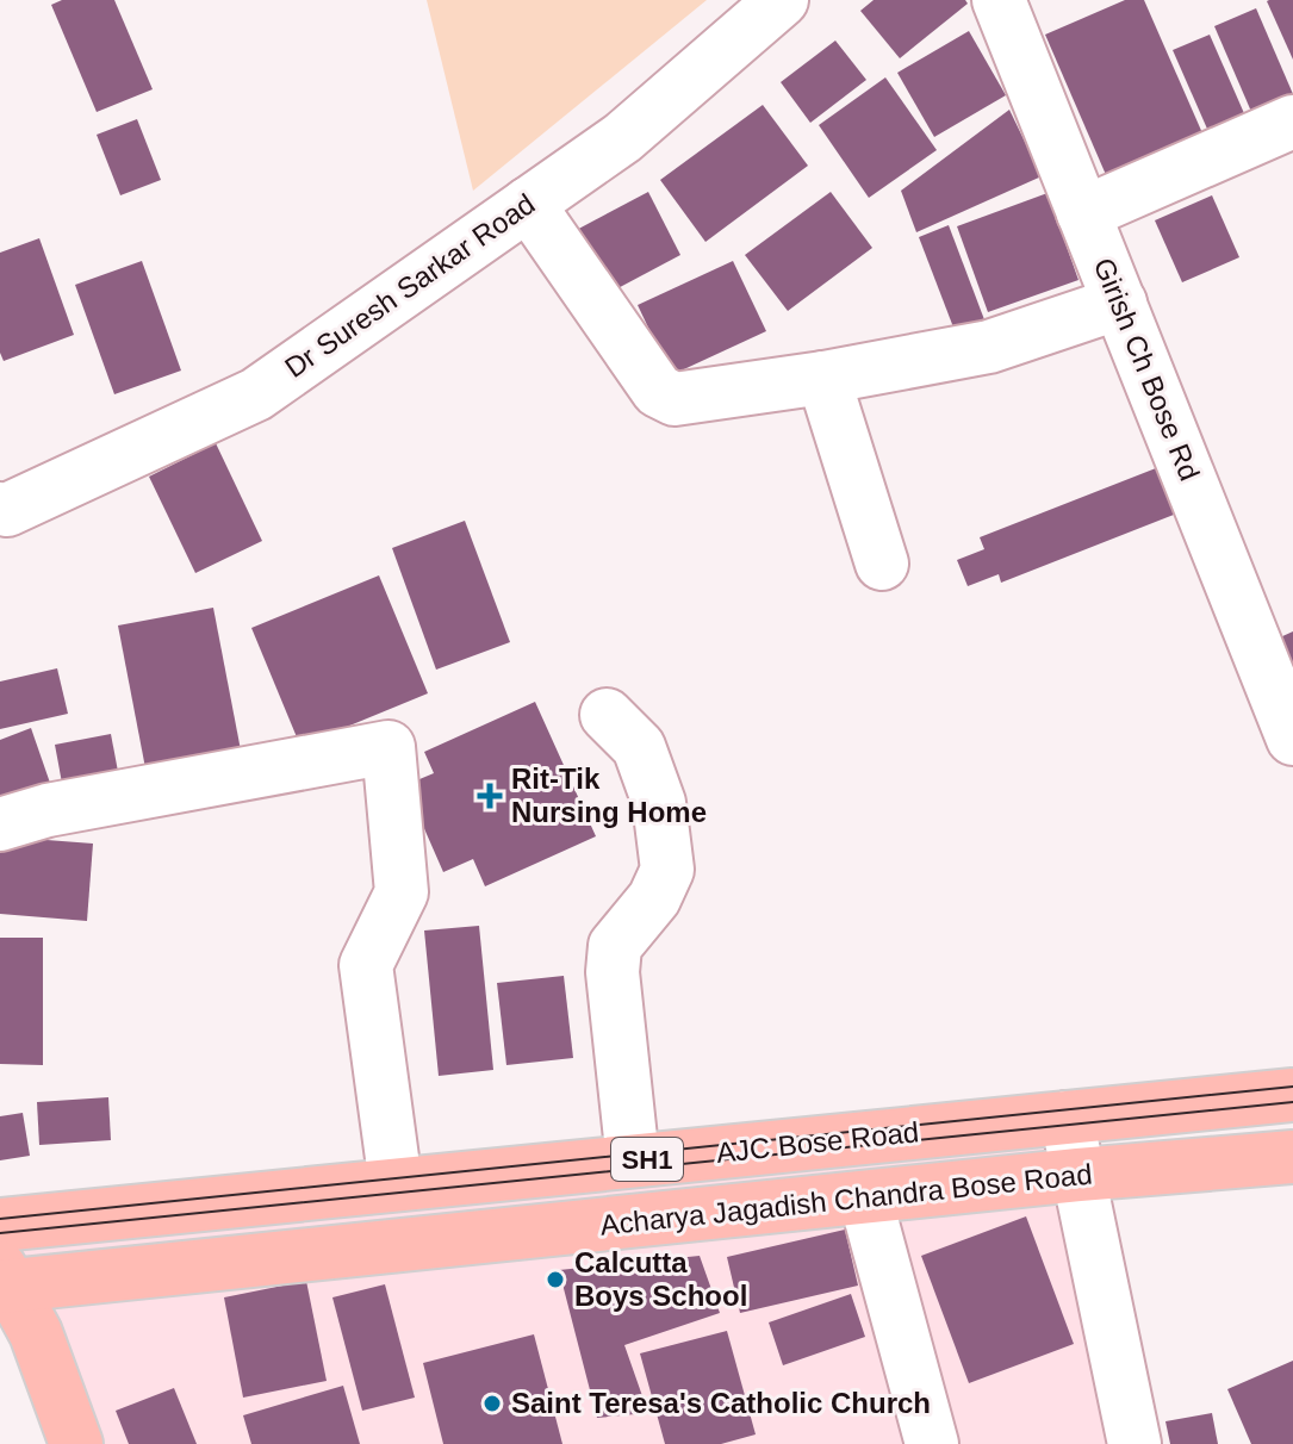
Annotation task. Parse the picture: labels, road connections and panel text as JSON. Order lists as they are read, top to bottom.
{
  "streets": {
    "main road": ["AJC Bose Road", "SH1", "Acharya Jagadish Chandra Bose Road"],
    "street": ["Dr Suresh Sarkar Road", "Girish Ch Bose Rd"]
  },
  "places": {
    "health": ["Rit-Tik Nursing Home"],
    "other": ["Calcutta Boys School", "Saint Teresa's Catholic Church"]
  }
}
